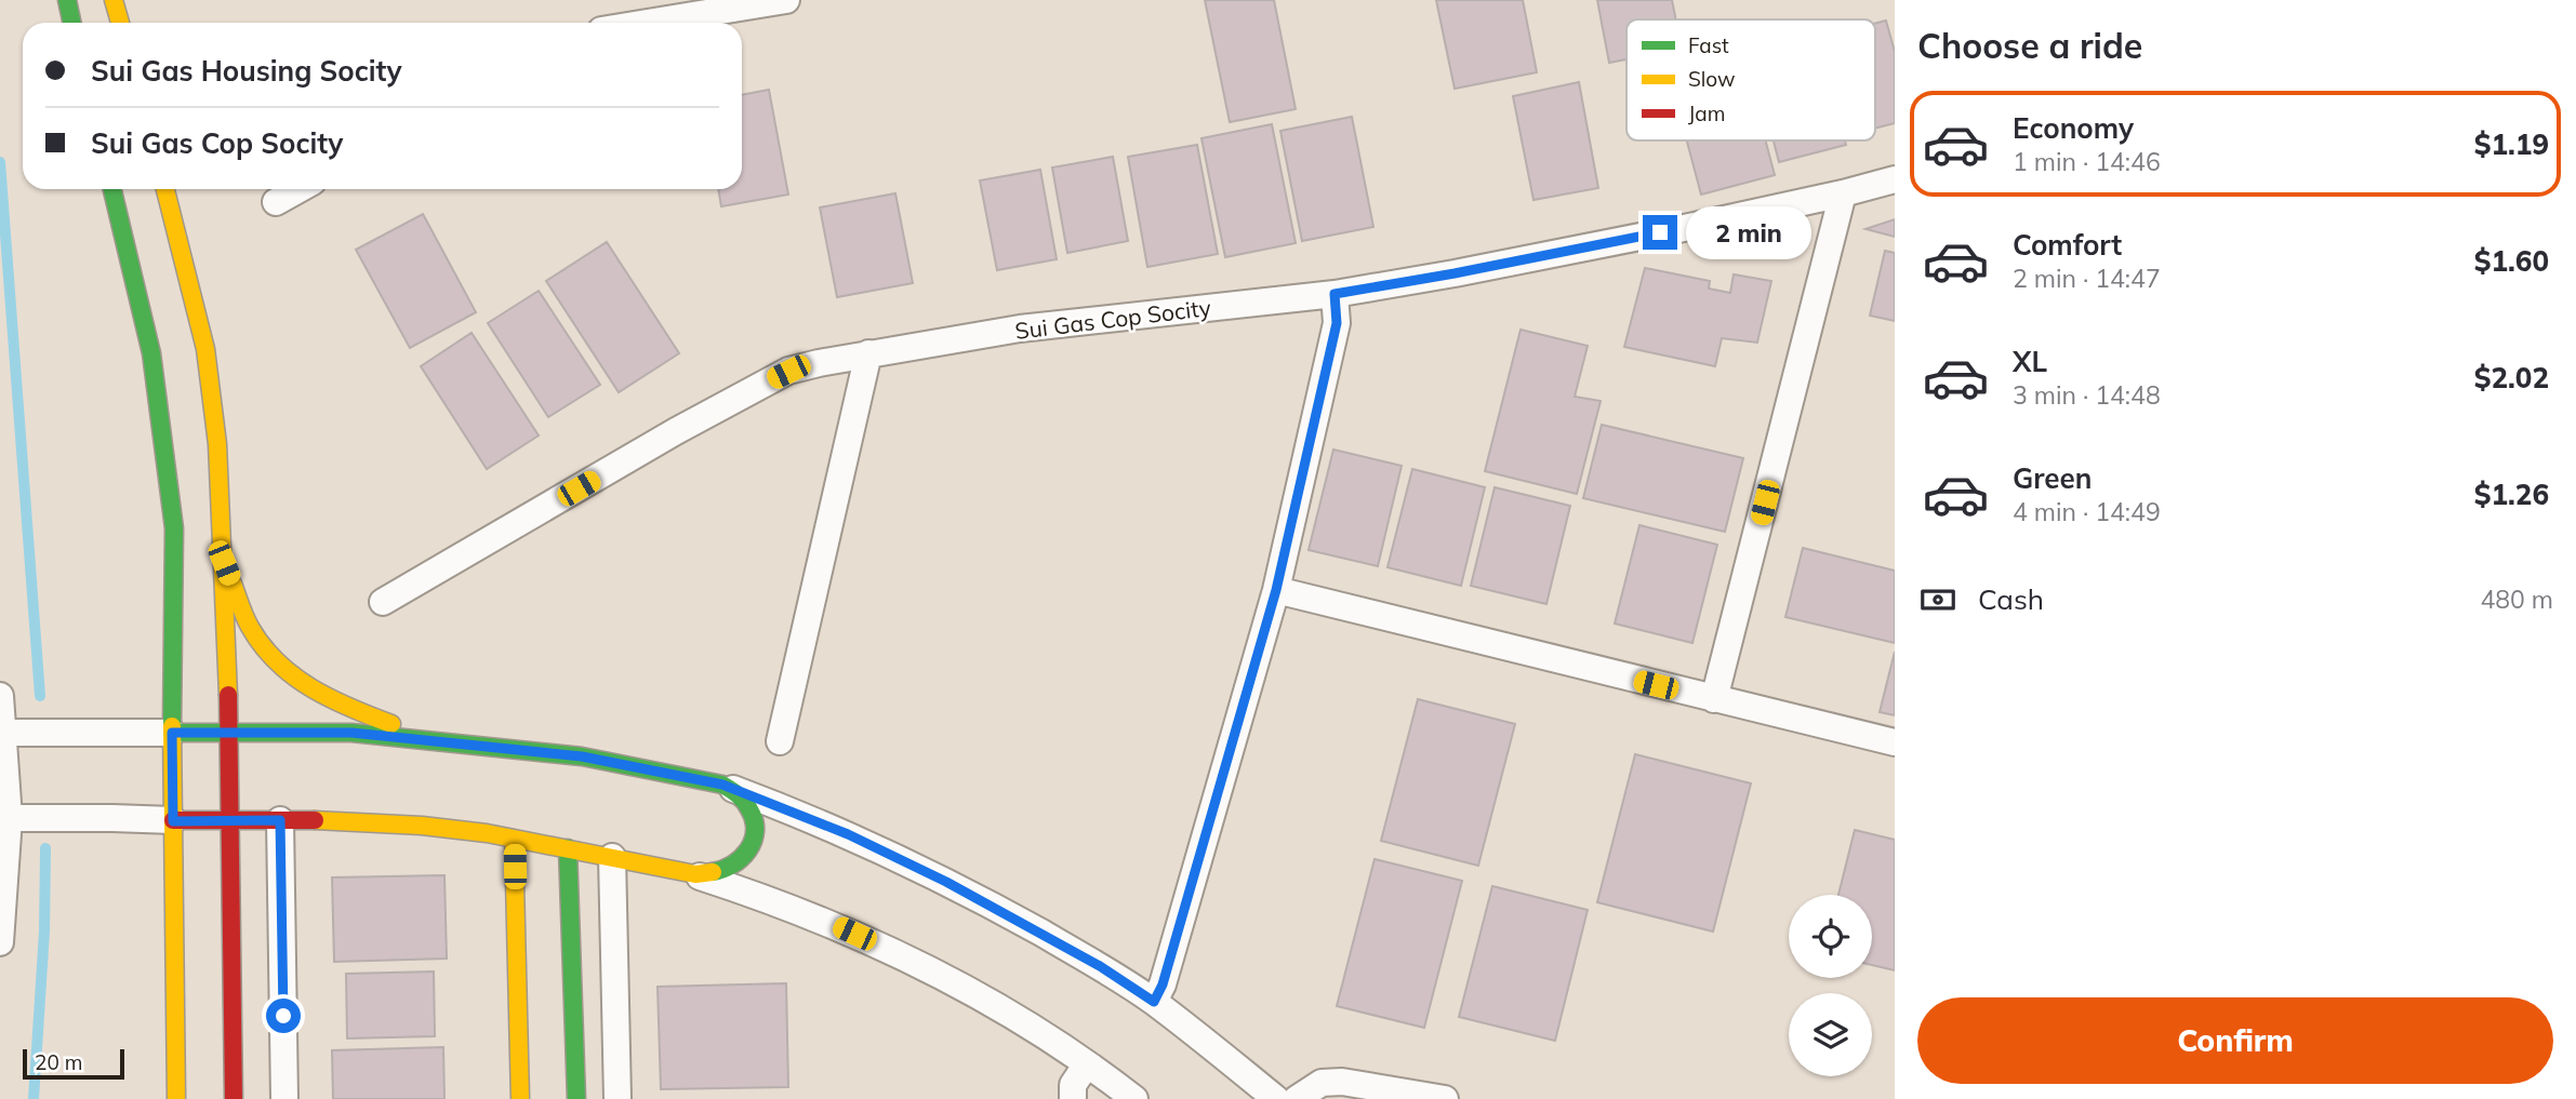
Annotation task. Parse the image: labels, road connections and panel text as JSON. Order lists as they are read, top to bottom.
{
  "streets": {
    "street": ["Sui Gas Cop Socity"]
  },
  "legend": ["Fast", "Slow", "Jam"],
  "scale_bar": "20 m",
  "page": {
    "heading": "Choose a ride",
    "banner": ["Sui Gas Housing Socity", "Sui Gas Cop Socity"],
    "list": [
      {
        "name": "Economy",
        "note": "1 min · 14:46",
        "value": "$1.19"
      },
      {
        "name": "Comfort",
        "note": "2 min · 14:47",
        "value": "$1.60"
      },
      {
        "name": "XL",
        "note": "3 min · 14:48",
        "value": "$2.02"
      },
      {
        "name": "Green",
        "note": "4 min · 14:49",
        "value": "$1.26"
      }
    ],
    "bubble": "2 min",
    "pay": ["Cash", "480 m"],
    "buttons": "Confirm",
    "scale": "20 m"
  }
}
